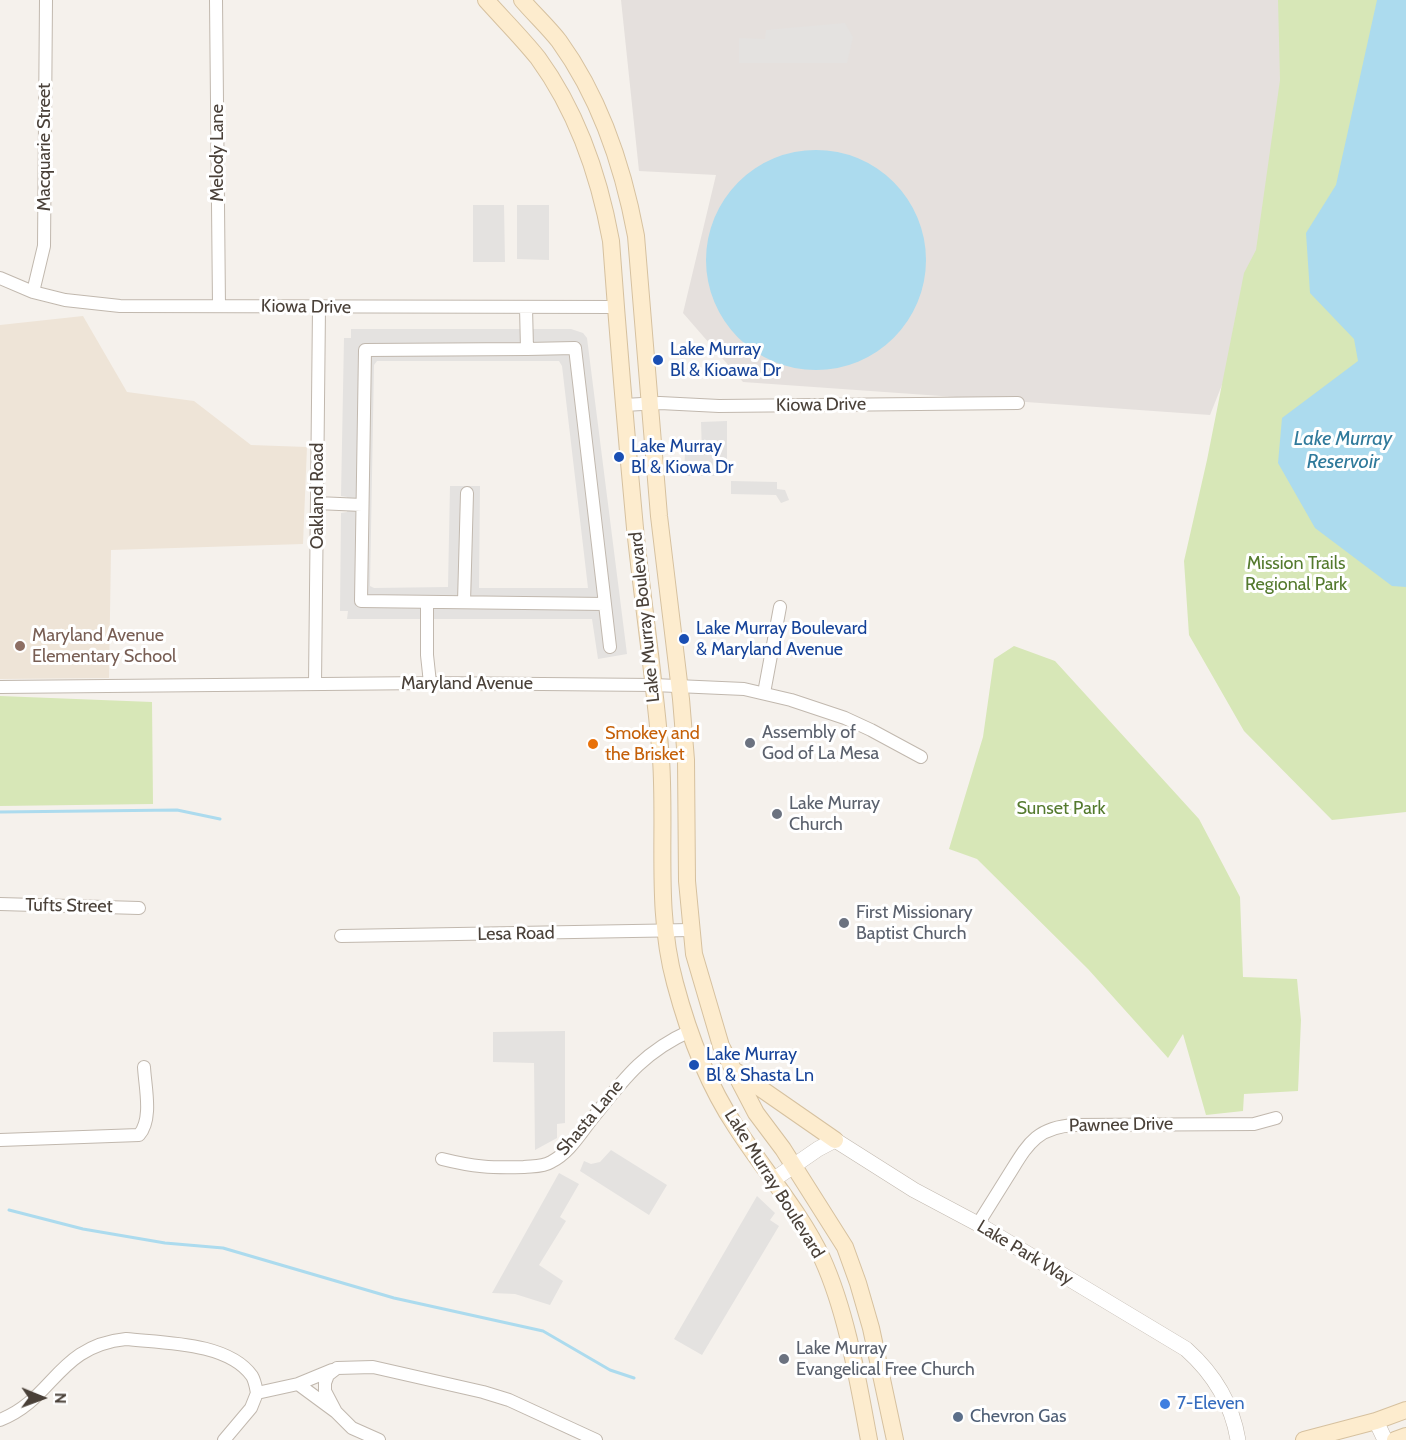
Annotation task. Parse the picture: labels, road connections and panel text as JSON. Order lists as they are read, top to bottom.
{
  "streets": {
    "main road": ["Lake Murray Boulevard"],
    "street": [
      "Macquarie Street",
      "Melody Lane",
      "Kiowa Drive",
      "Oakland Road",
      "Maryland Avenue",
      "Tufts Street",
      "Lesa Road",
      "Shasta Lane",
      "Pawnee Drive",
      "Lake Park Way"
    ]
  },
  "crossings": [
    ["Macquarie Street", "Kiowa Drive"],
    ["Melody Lane", "Kiowa Drive"],
    ["Kiowa Drive", "Oakland Road"],
    ["Kiowa Drive", "Lake Murray Boulevard"],
    ["Oakland Road", "Maryland Avenue"],
    ["Lake Murray Boulevard", "Maryland Avenue"],
    ["Lake Murray Boulevard", "Lesa Road"],
    ["Lake Murray Boulevard", "Shasta Lane"],
    ["Pawnee Drive", "Lake Park Way"]
  ],
  "water": ["Lake Murray Reservoir"],
  "parks": ["Mission Trails Regional Park", "Sunset Park"],
  "places": [
    "Lake Murray Bl & Kioawa Dr",
    "Lake Murray Bl & Kiowa Dr",
    "Lake Murray Boulevard & Maryland Avenue",
    "Maryland Avenue Elementary School",
    "Assembly of God of La Mesa",
    "Smokey and the Brisket",
    "Lake Murray Church",
    "First Missionary Baptist Church",
    "Lake Murray Bl & Shasta Ln",
    "Lake Murray Evangelical Free Church",
    "7-Eleven",
    "Chevron Gas"
  ],
  "north": "right"
}
